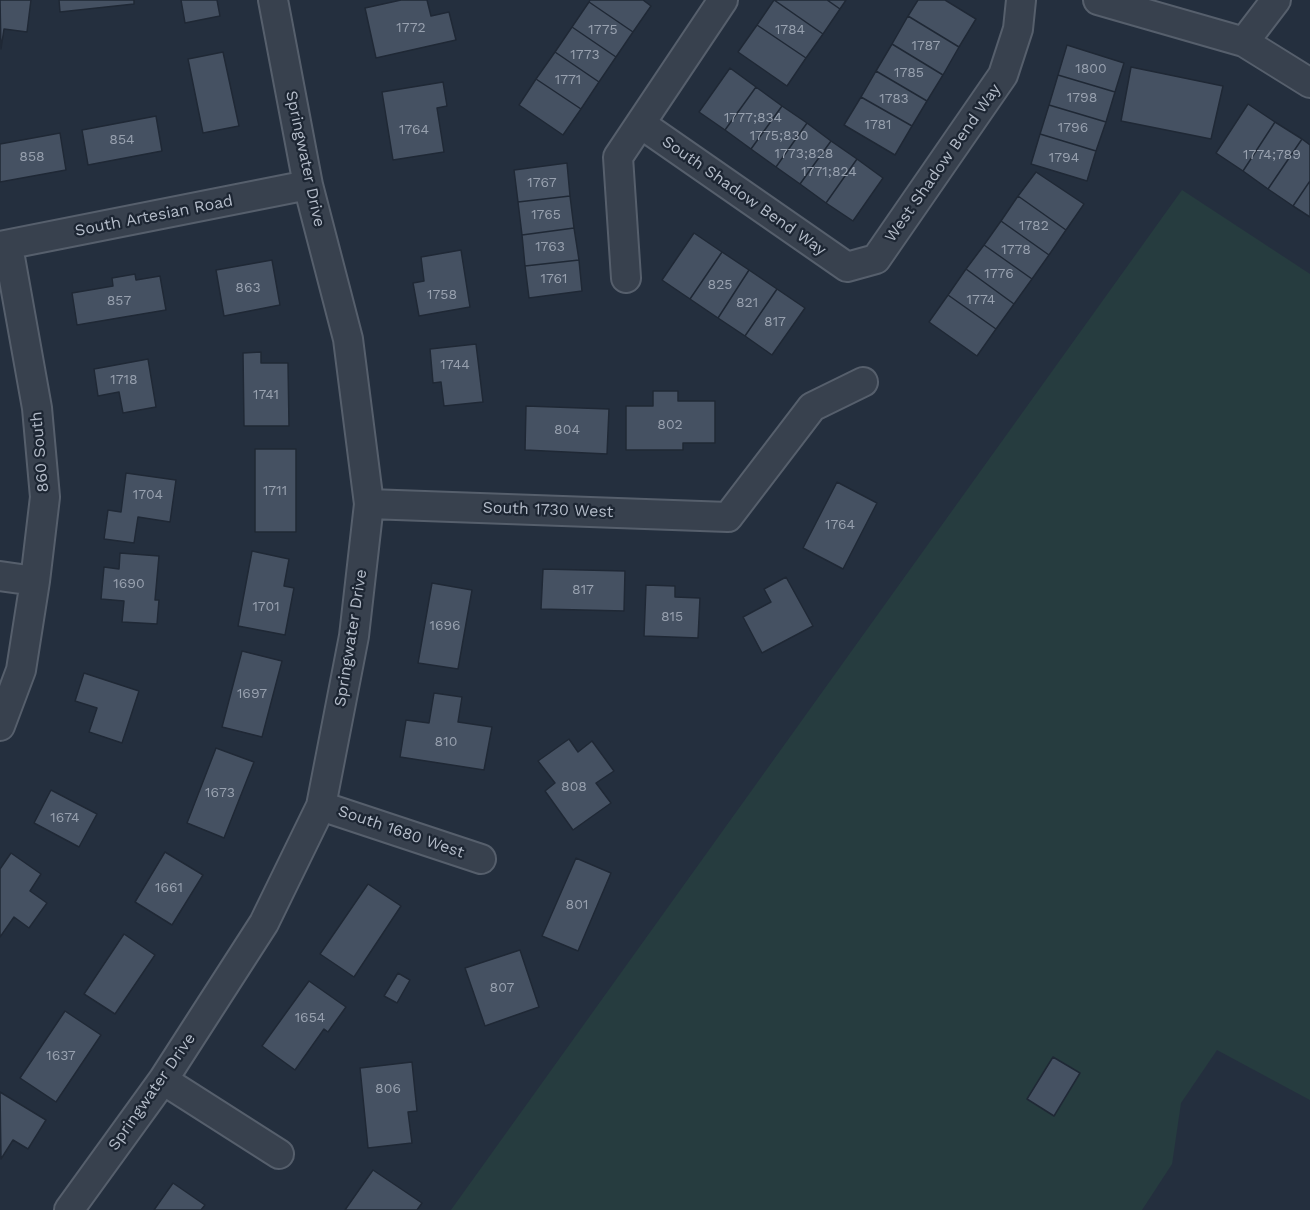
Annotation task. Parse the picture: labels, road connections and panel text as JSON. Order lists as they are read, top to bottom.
{
  "streets": {
    "street": [
      "Springwater Drive",
      "West Shadow Bend Way",
      "South Shadow Bend Way",
      "South Artesian Road",
      "860 South",
      "South 1730 West",
      "South 1680 West"
    ]
  },
  "crossings": [
    ["Springwater Drive", "South Artesian Road"],
    ["Springwater Drive", "South 1730 West"],
    ["Springwater Drive", "South 1680 West"],
    ["West Shadow Bend Way", "South Shadow Bend Way"],
    ["South Artesian Road", "860 South"]
  ],
  "house_numbers": [
    "1772",
    "1775",
    "1784",
    "1787",
    "1773",
    "1800",
    "1785",
    "1771",
    "1798",
    "1783",
    "1777;834",
    "1781",
    "1796",
    "1764",
    "1775;830",
    "854",
    "1773;828",
    "1774;789",
    "858",
    "1794",
    "1771;824",
    "1767",
    "1765",
    "1782",
    "1763",
    "1778",
    "1776",
    "1761",
    "825",
    "863",
    "1758",
    "1774",
    "857",
    "821",
    "817",
    "1744",
    "1718",
    "1741",
    "802",
    "804",
    "1711",
    "1704",
    "1764",
    "1690",
    "817",
    "1701",
    "815",
    "1696",
    "1697",
    "810",
    "808",
    "1673",
    "1674",
    "1661",
    "801",
    "807",
    "1654",
    "1637",
    "806"
  ]
}
